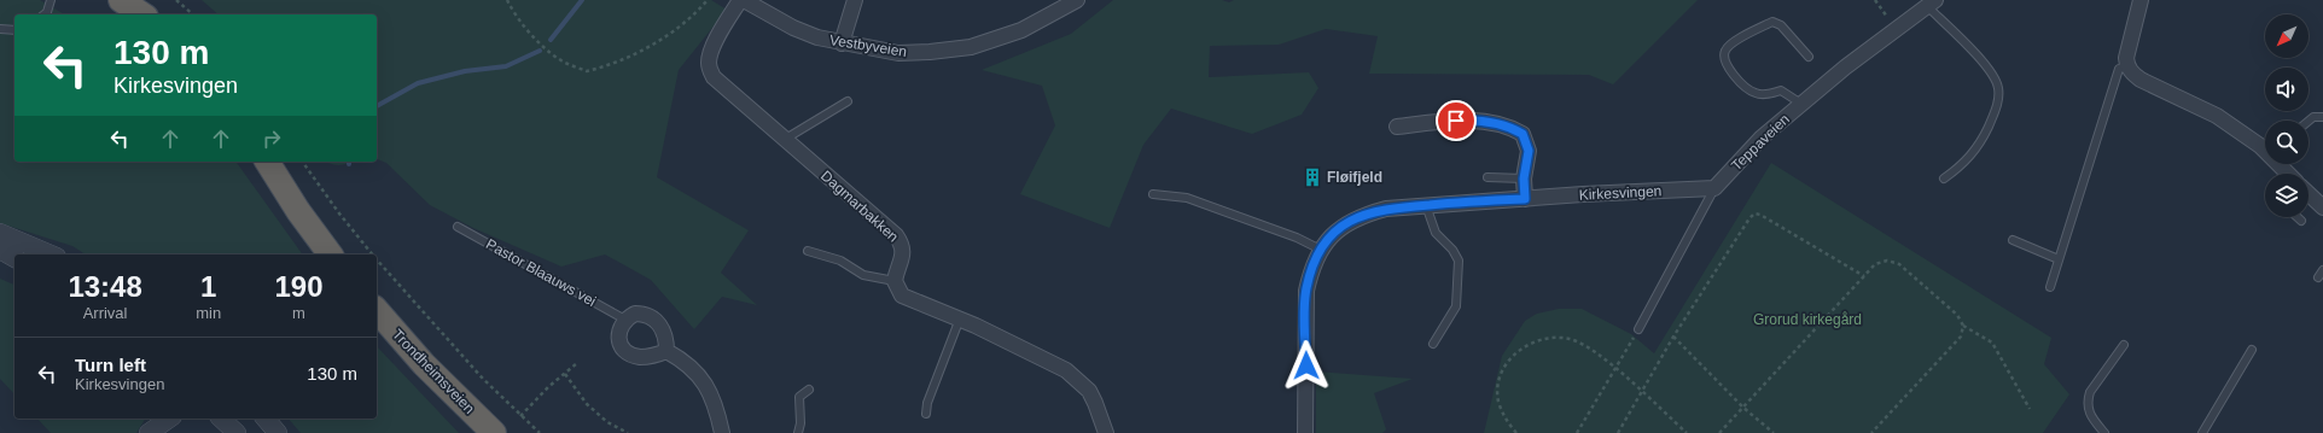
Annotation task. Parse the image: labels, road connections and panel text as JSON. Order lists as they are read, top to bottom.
{
  "streets": {
    "highway": ["Trondheimsveien"],
    "street": [
      "Vestbyveien",
      "Teppaveien",
      "Kirkesvingen",
      "Dagmarbakken"
    ],
    "lane": ["Pastor Blaauws vei"]
  },
  "crossings": [
    ["Teppaveien", "Kirkesvingen"]
  ],
  "parks": ["Grorud kirkegård"],
  "places": {
    "building": ["Fløifjeld"]
  },
  "north": "bottom left",
  "page": {
    "turn": ["130 m", "Kirkesvingen"],
    "eta": [
      "13:48",
      "Arrival",
      "1",
      "min",
      "190",
      "m"
    ],
    "list": [
      {
        "name": "Turn left",
        "note": "Kirkesvingen",
        "value": "130 m"
      }
    ]
  }
}
